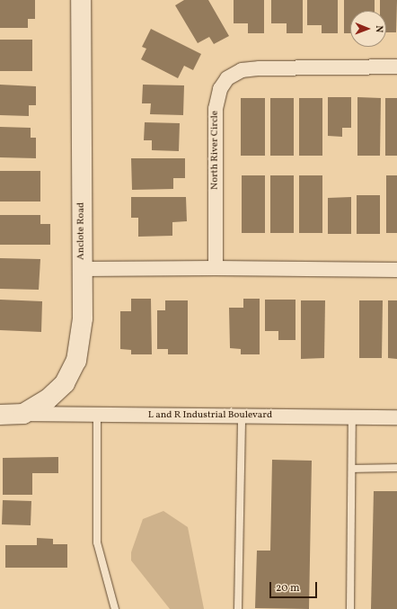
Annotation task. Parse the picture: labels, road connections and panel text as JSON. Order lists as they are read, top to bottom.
{
  "streets": {
    "street": ["North River Circle", "Anclote Road", "L and R Industrial Boulevard"]
  },
  "crossings": [
    ["Anclote Road", "L and R Industrial Boulevard"]
  ],
  "scale_bar": "20 m",
  "north": "right"
}
